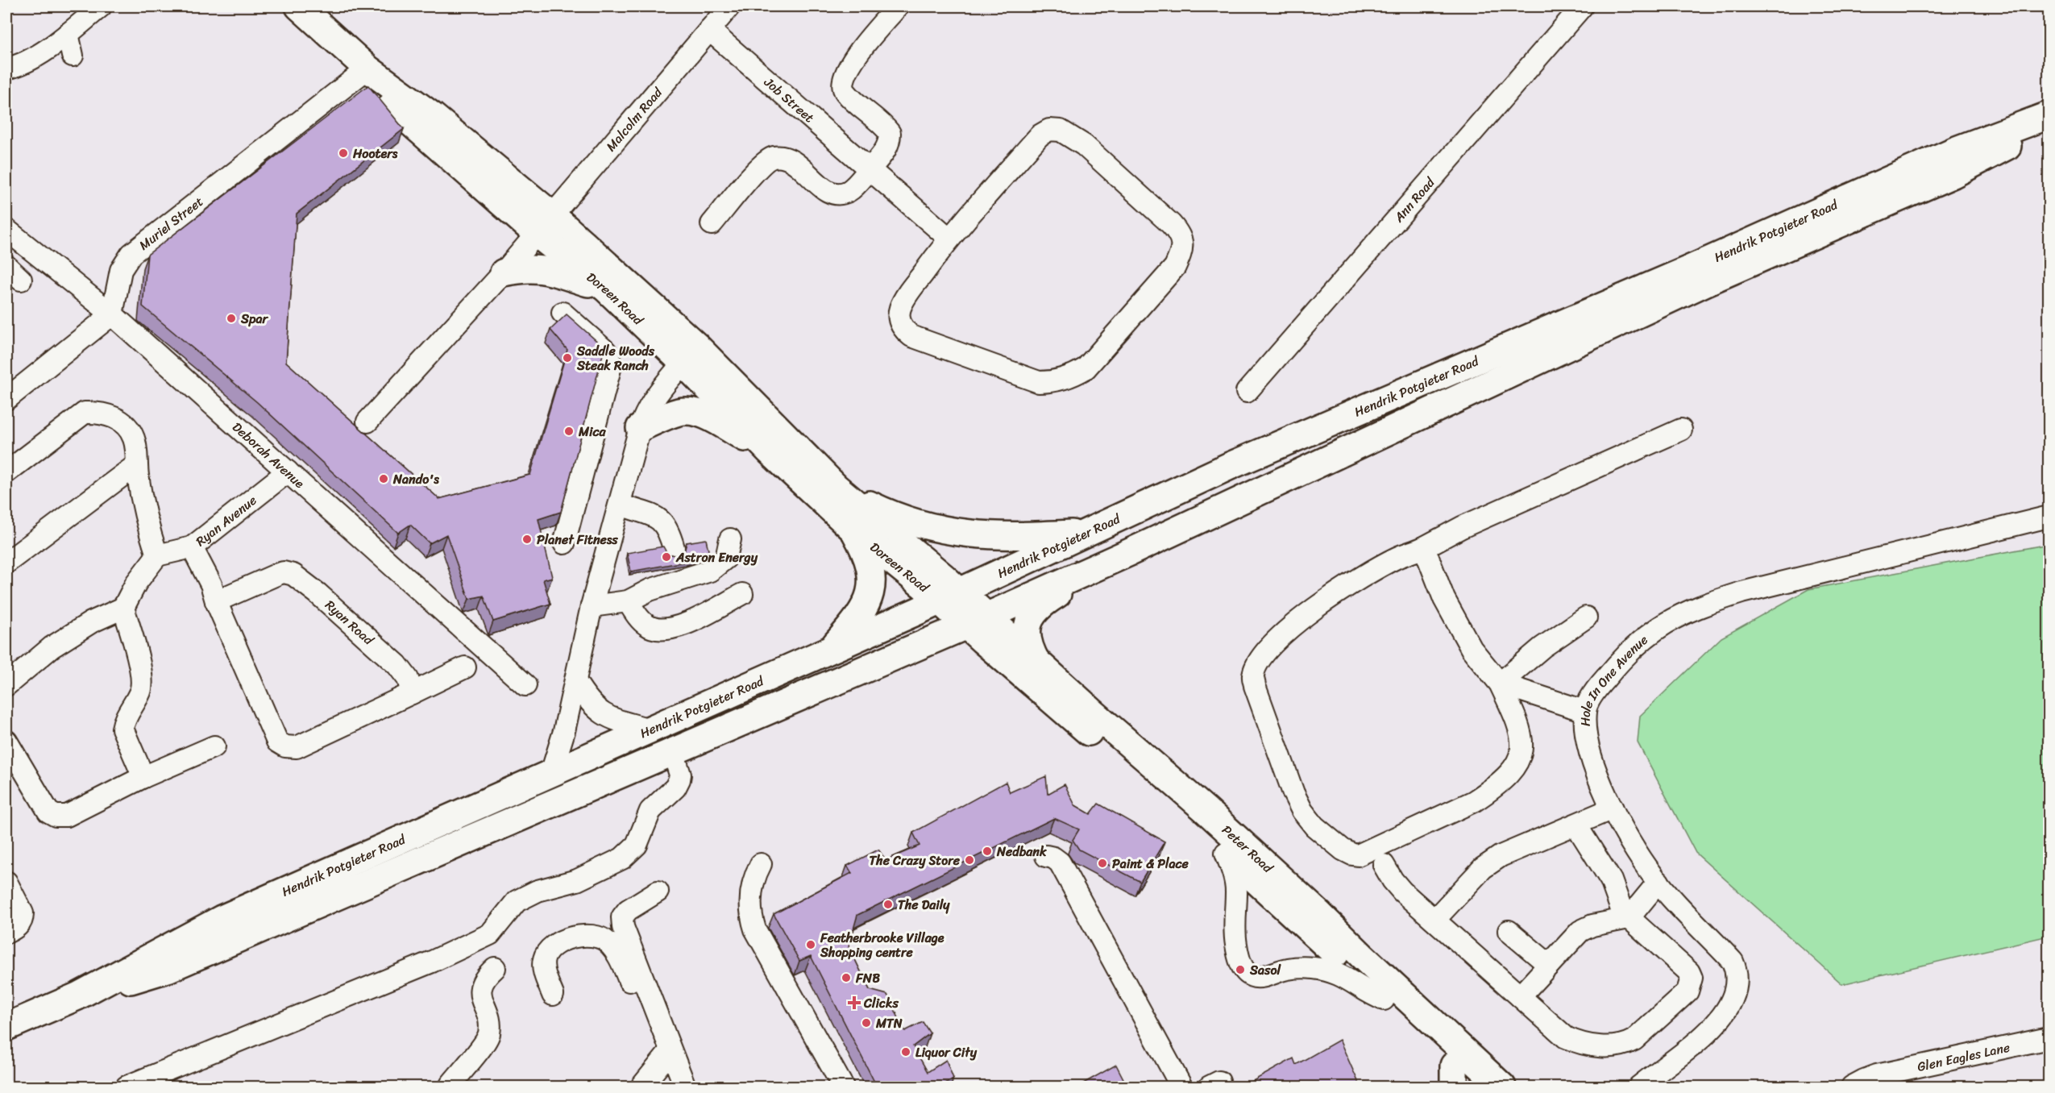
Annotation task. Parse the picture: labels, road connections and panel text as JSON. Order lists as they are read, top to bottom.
{
  "streets": {
    "main road": ["Hendrik Potgieter Road", "Doreen Road", "Peter Road"],
    "street": [
      "Job Street",
      "Malcolm Road",
      "Ann Road",
      "Muriel Street",
      "Deborah Avenue",
      "Ryan Avenue",
      "Ryan Road",
      "Hole In One Avenue",
      "Glen Eagles Lane"
    ]
  },
  "crossings": [
    ["Job Street", "Malcolm Road"],
    ["Malcolm Road", "Doreen Road"],
    ["Muriel Street", "Doreen Road"],
    ["Muriel Street", "Deborah Avenue"],
    ["Hendrik Potgieter Road", "Doreen Road"],
    ["Hendrik Potgieter Road", "Peter Road"],
    ["Deborah Avenue", "Ryan Avenue"]
  ],
  "places": {
    "other": [
      "Hooters",
      "Spar",
      "Saddle Woods Steak Ranch",
      "Mica",
      "Nando's",
      "Planet Fitness",
      "Astron Energy",
      "Nedbank",
      "The Crazy Store",
      "Paint & Place",
      "The Daily",
      "Featherbrooke Village Shopping centre",
      "Sasol",
      "FNB",
      "MTN",
      "Liquor City"
    ],
    "health": ["Clicks"]
  }
}
